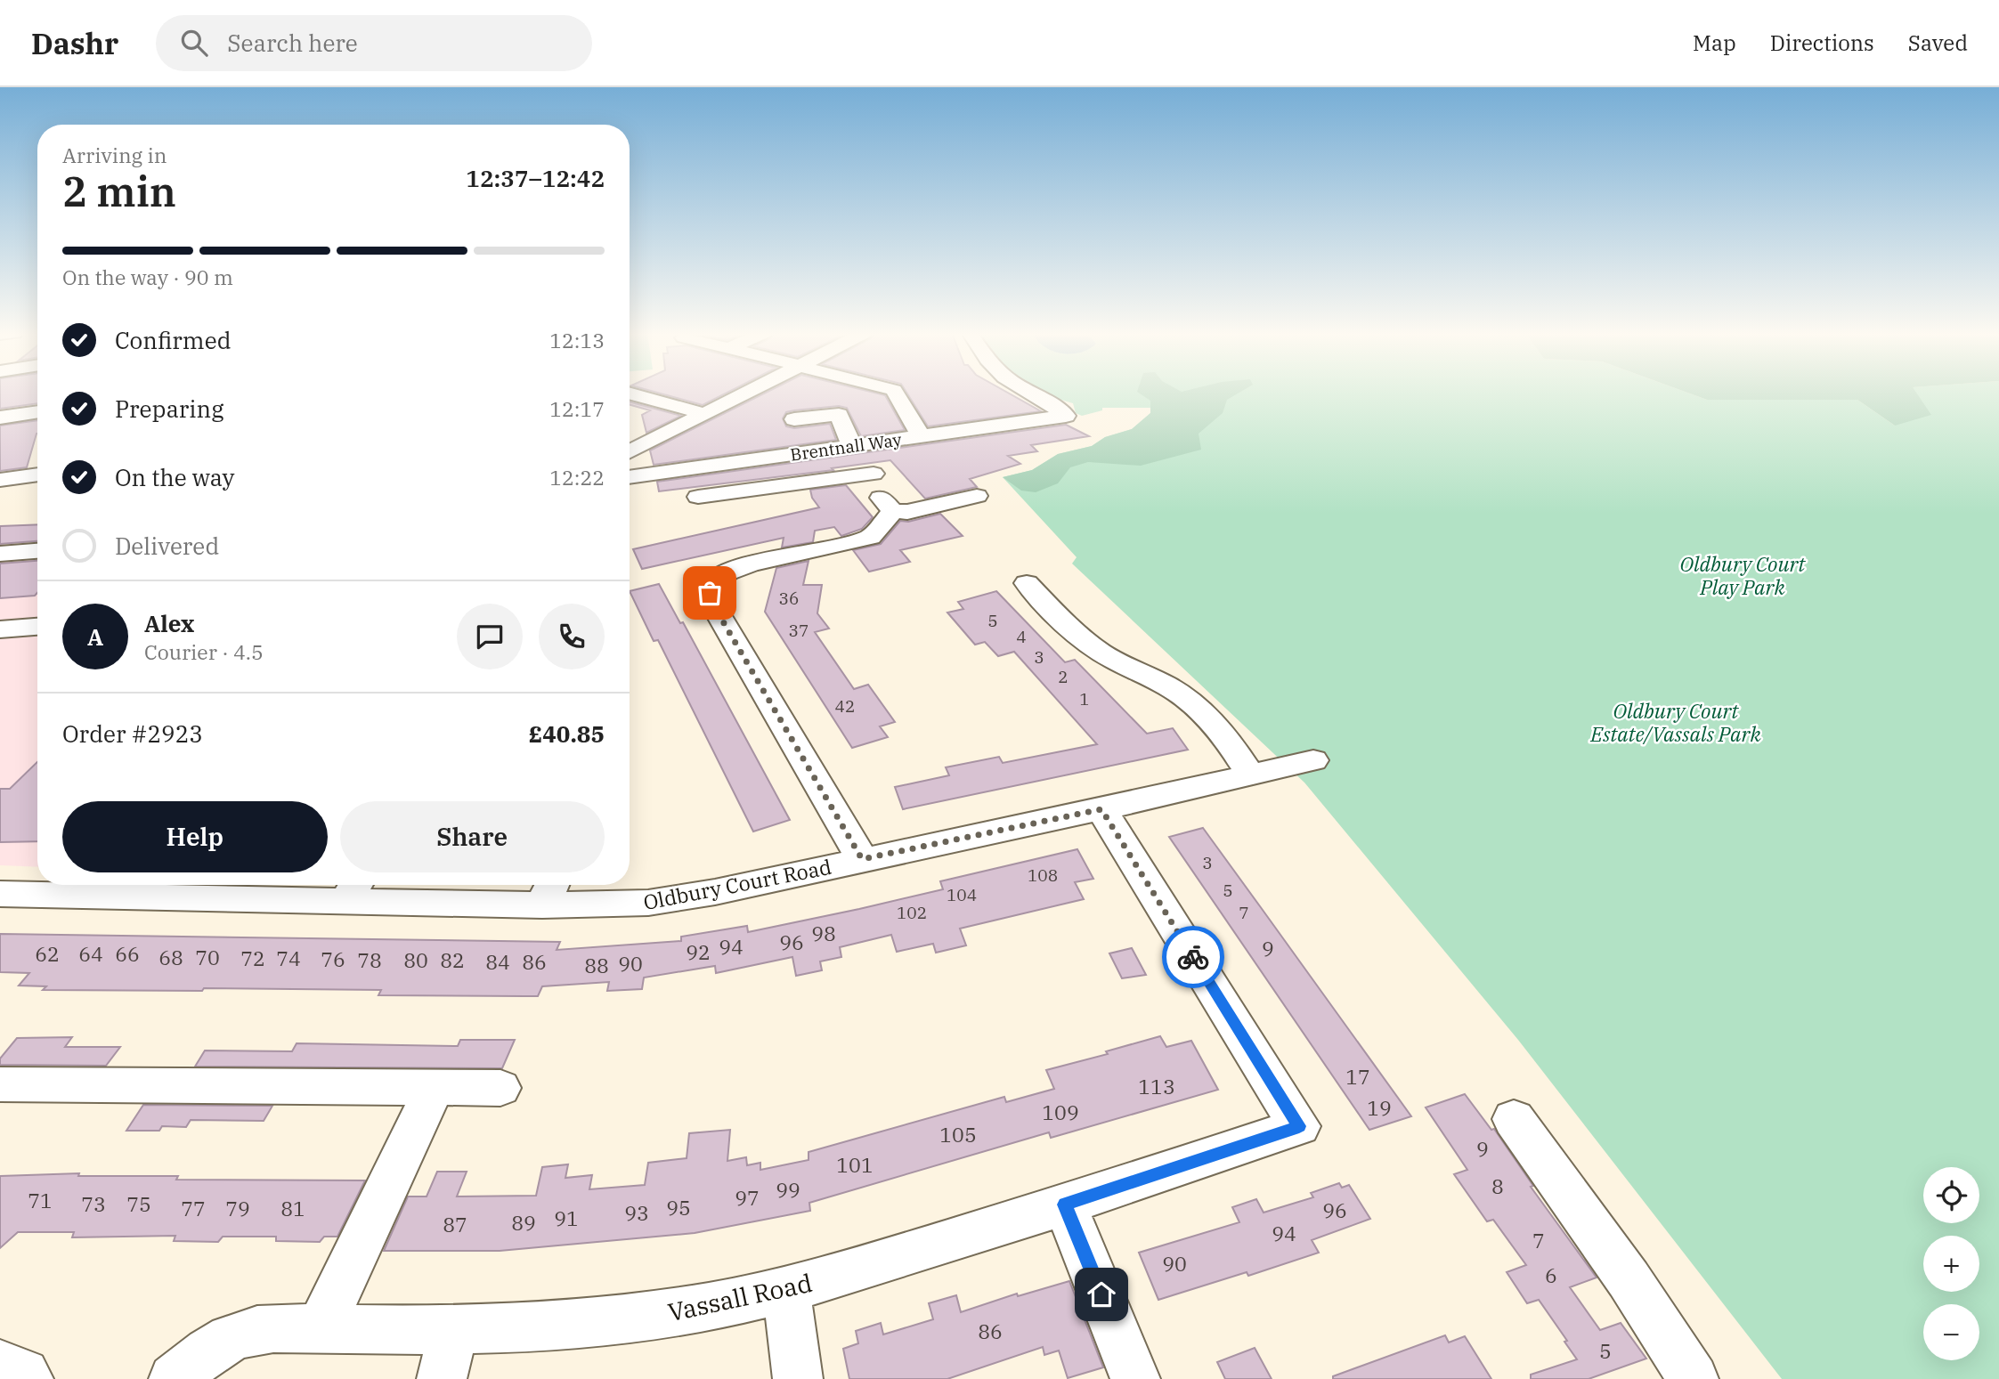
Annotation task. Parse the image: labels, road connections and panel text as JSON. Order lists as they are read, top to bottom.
{
  "streets": {
    "street": ["Brentnall Way", "Oldbury Court Road", "Vassall Road"]
  },
  "crossings": [
    ["Oldbury Court Road", "Vassall Road"]
  ],
  "parks": ["Oldbury Court Play Park", "Oldbury Court Estate/Vassals Park"],
  "house_numbers": [
    "36",
    "5",
    "37",
    "4",
    "3",
    "2",
    "1",
    "42",
    "3",
    "108",
    "5",
    "104",
    "102",
    "7",
    "98",
    "96",
    "94",
    "9",
    "92",
    "62",
    "64",
    "66",
    "68",
    "70",
    "72",
    "74",
    "76",
    "78",
    "80",
    "82",
    "84",
    "86",
    "90",
    "88",
    "17",
    "113",
    "19",
    "109",
    "105",
    "9",
    "101",
    "8",
    "99",
    "97",
    "71",
    "73",
    "75",
    "95",
    "77",
    "79",
    "81",
    "96",
    "93",
    "91",
    "89",
    "87",
    "94",
    "7",
    "90",
    "6",
    "86",
    "5"
  ],
  "page": {
    "header": "Dashr",
    "search": "Search here",
    "nav": ["Map", "Directions", "Saved"],
    "heading": ["2 min", "Arriving in", "12:37–12:42"],
    "panel": [
      "Alex",
      "Courier · 4.5",
      "Order #2923",
      "£40.85"
    ],
    "bar": "On the way · 90 m",
    "list": [
      ["Confirmed", "12:13"],
      ["Preparing", "12:17"],
      ["On the way", "12:22"],
      "Delivered"
    ],
    "round": "A",
    "buttons": ["Help", "Share"],
    "map_buttons": ["+", "−"]
  }
}
